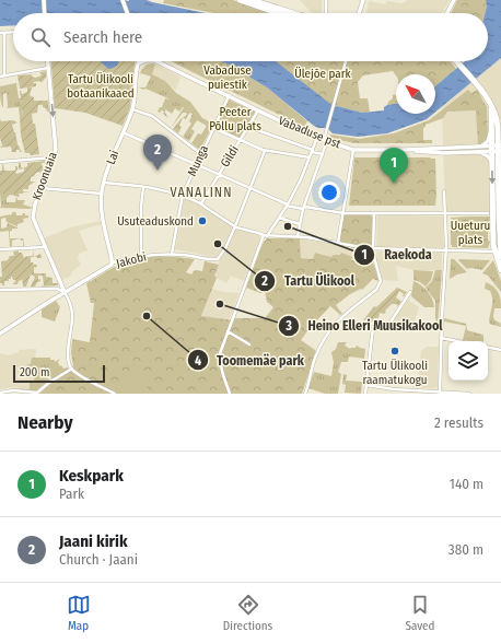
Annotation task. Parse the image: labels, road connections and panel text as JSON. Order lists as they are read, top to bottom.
{
  "streets": {
    "main road": [
      "Vabaduse pst",
      "Lai",
      "Kroonuaia",
      "Jakobi"
    ],
    "street": ["Gildi", "Munga"]
  },
  "crossings": [
    ["Vabaduse pst", "Gildi"],
    ["Vabaduse pst", "Munga"],
    ["Lai", "Jakobi"],
    ["Munga", "Jakobi"],
    ["Kroonuaia", "Jakobi"]
  ],
  "one_way": ["Kroonuaia"],
  "districts": ["VANALINN"],
  "parks": [
    "Vabaduse puiestik",
    "Ülejõe park",
    "Tartu Ülikooli botaanikaaed",
    "Peeter Põllu plats",
    "Uueturu plats"
  ],
  "places": [
    "Usuteaduskond",
    "Raekoda",
    "Tartu Ülikool",
    "Heino Elleri Muusikakool",
    "Toomemäe park",
    "Tartu Ülikooli raamatukogu"
  ],
  "scale_bar": "200 m",
  "north": "top left",
  "page": {
    "search": "Search here",
    "pins": ["2", "1"],
    "scale": "200 m",
    "heading": ["Nearby", "2 results"],
    "list": [
      {
        "mark": "1",
        "name": "Keskpark",
        "note": "Park",
        "value": "140 m"
      },
      {
        "mark": "2",
        "name": "Jaani kirik",
        "note": "Church · Jaani",
        "value": "380 m"
      }
    ],
    "nav": ["Map", "Directions", "Saved"]
  }
}
